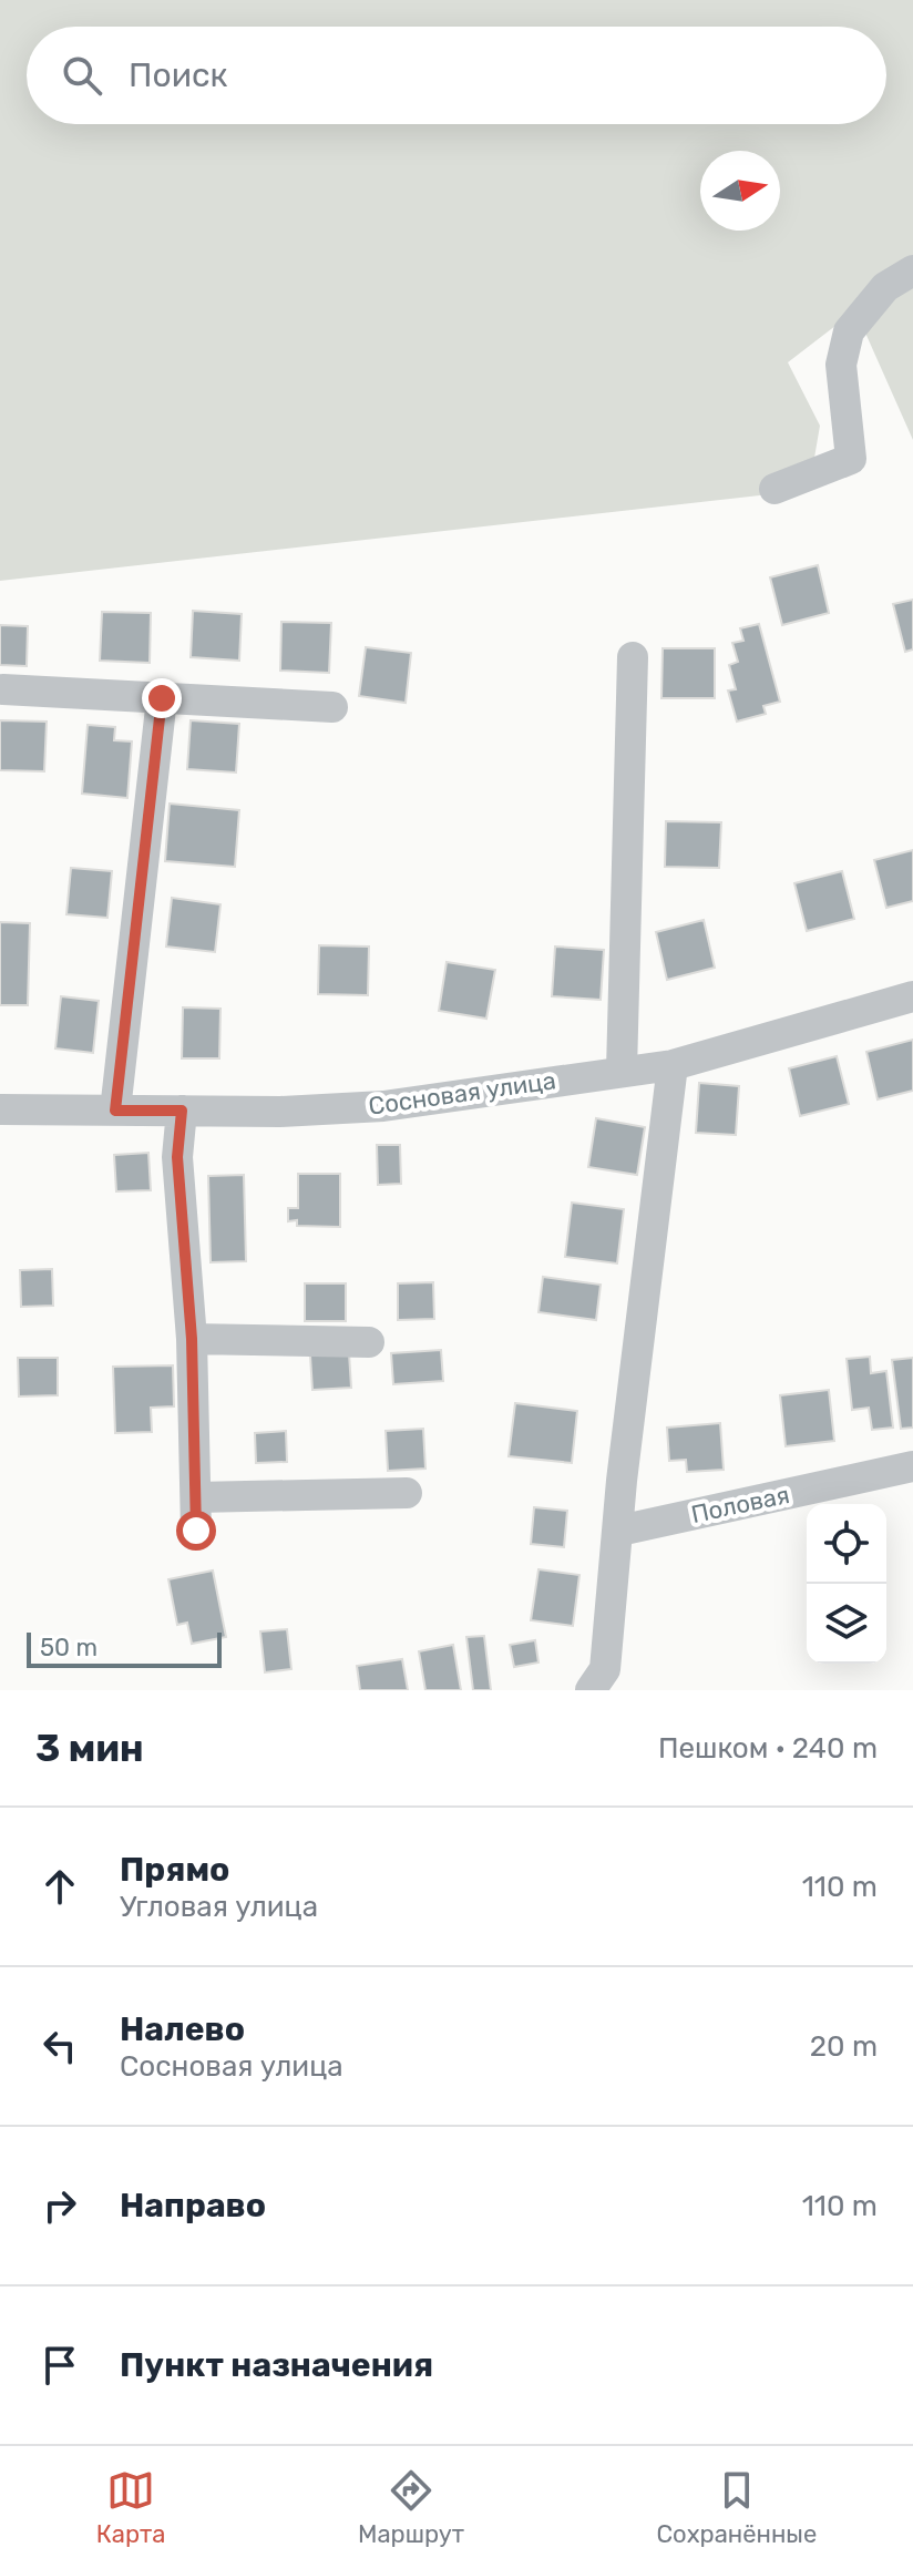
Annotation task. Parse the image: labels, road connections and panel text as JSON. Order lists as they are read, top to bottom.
{
  "streets": {
    "street": ["Сосновая улица", "Половая"]
  },
  "scale_bar": "50 m",
  "north": "right",
  "page": {
    "search": "Поиск",
    "scale": "50 m",
    "heading": ["3 мин", "Пешком · 240 m"],
    "list": [
      ["Прямо", "Угловая улица", "110 m"],
      ["Налево", "Сосновая улица", "20 m"],
      ["Направо", "110 m"],
      "Пункт назначения"
    ],
    "nav": ["Карта", "Маршрут", "Сохранённые"]
  }
}
